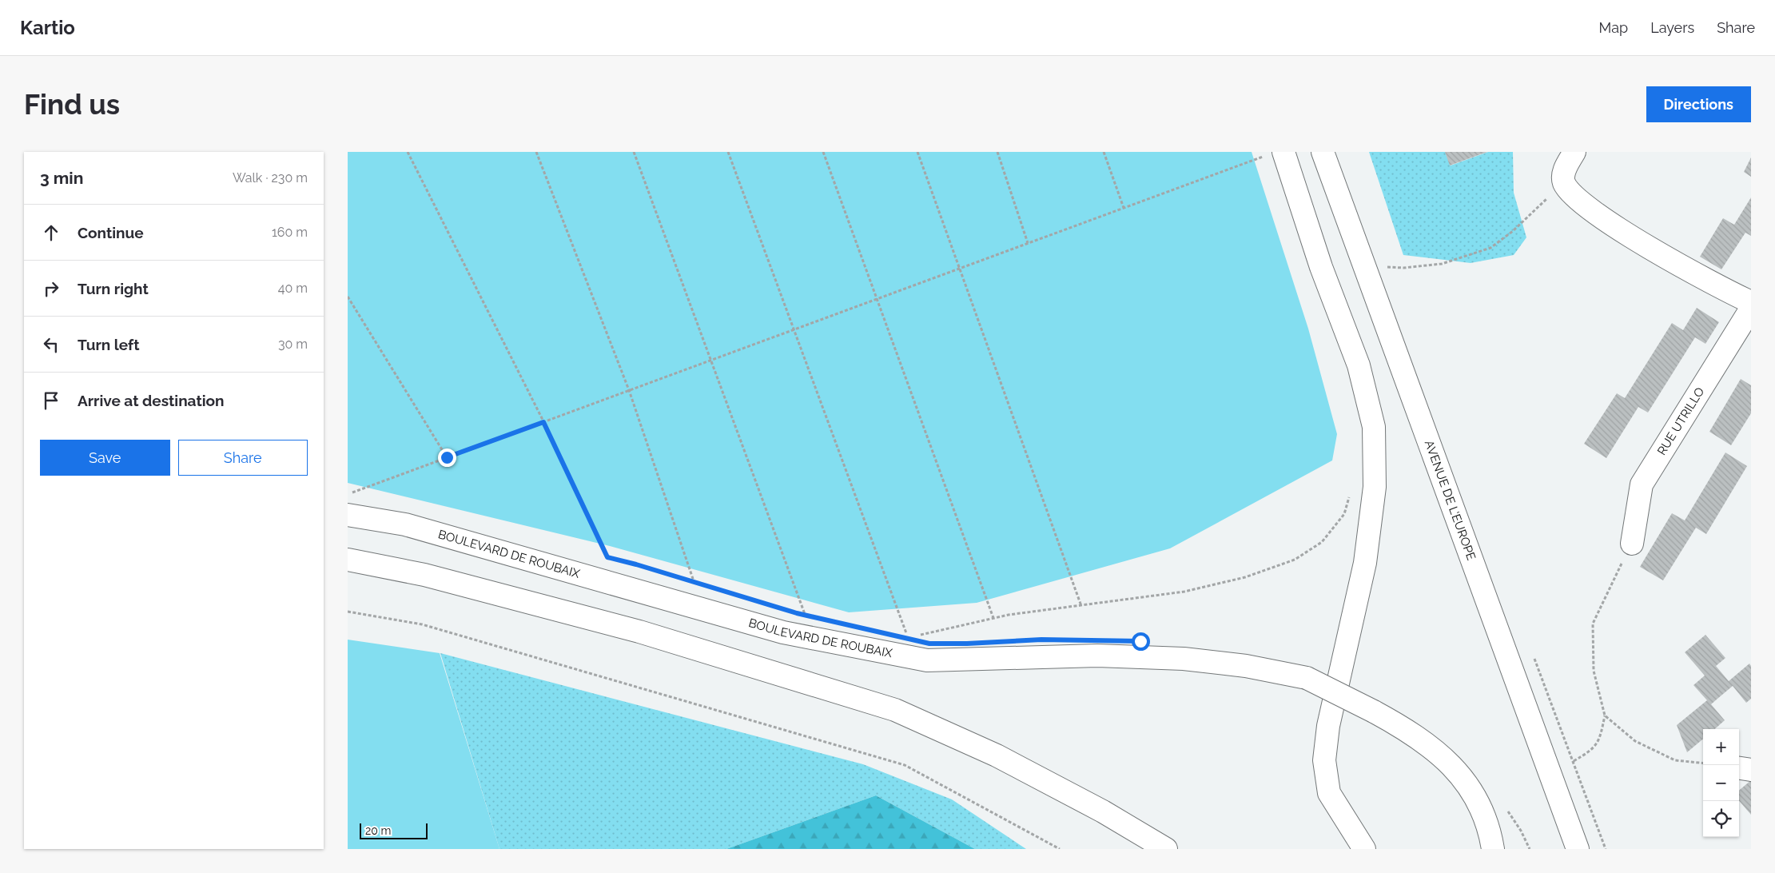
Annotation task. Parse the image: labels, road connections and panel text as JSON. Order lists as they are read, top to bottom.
{
  "streets": {
    "main road": ["RUE UTRILLO", "AVENUE DE L'EUROPE", "BOULEVARD DE ROUBAIX"]
  },
  "scale_bar": "20 m",
  "page": {
    "header": "Kartio",
    "nav": ["Map", "Layers", "Share"],
    "buttons": [
      "Directions",
      ["Save", "Share"]
    ],
    "title": "Find us",
    "heading": ["3 min", "Walk · 230 m"],
    "list": [
      ["Continue", "160 m"],
      ["Turn right", "40 m"],
      ["Turn left", "30 m"],
      "Arrive at destination"
    ],
    "map_buttons": ["+", "−"],
    "scale": "20 m"
  }
}
